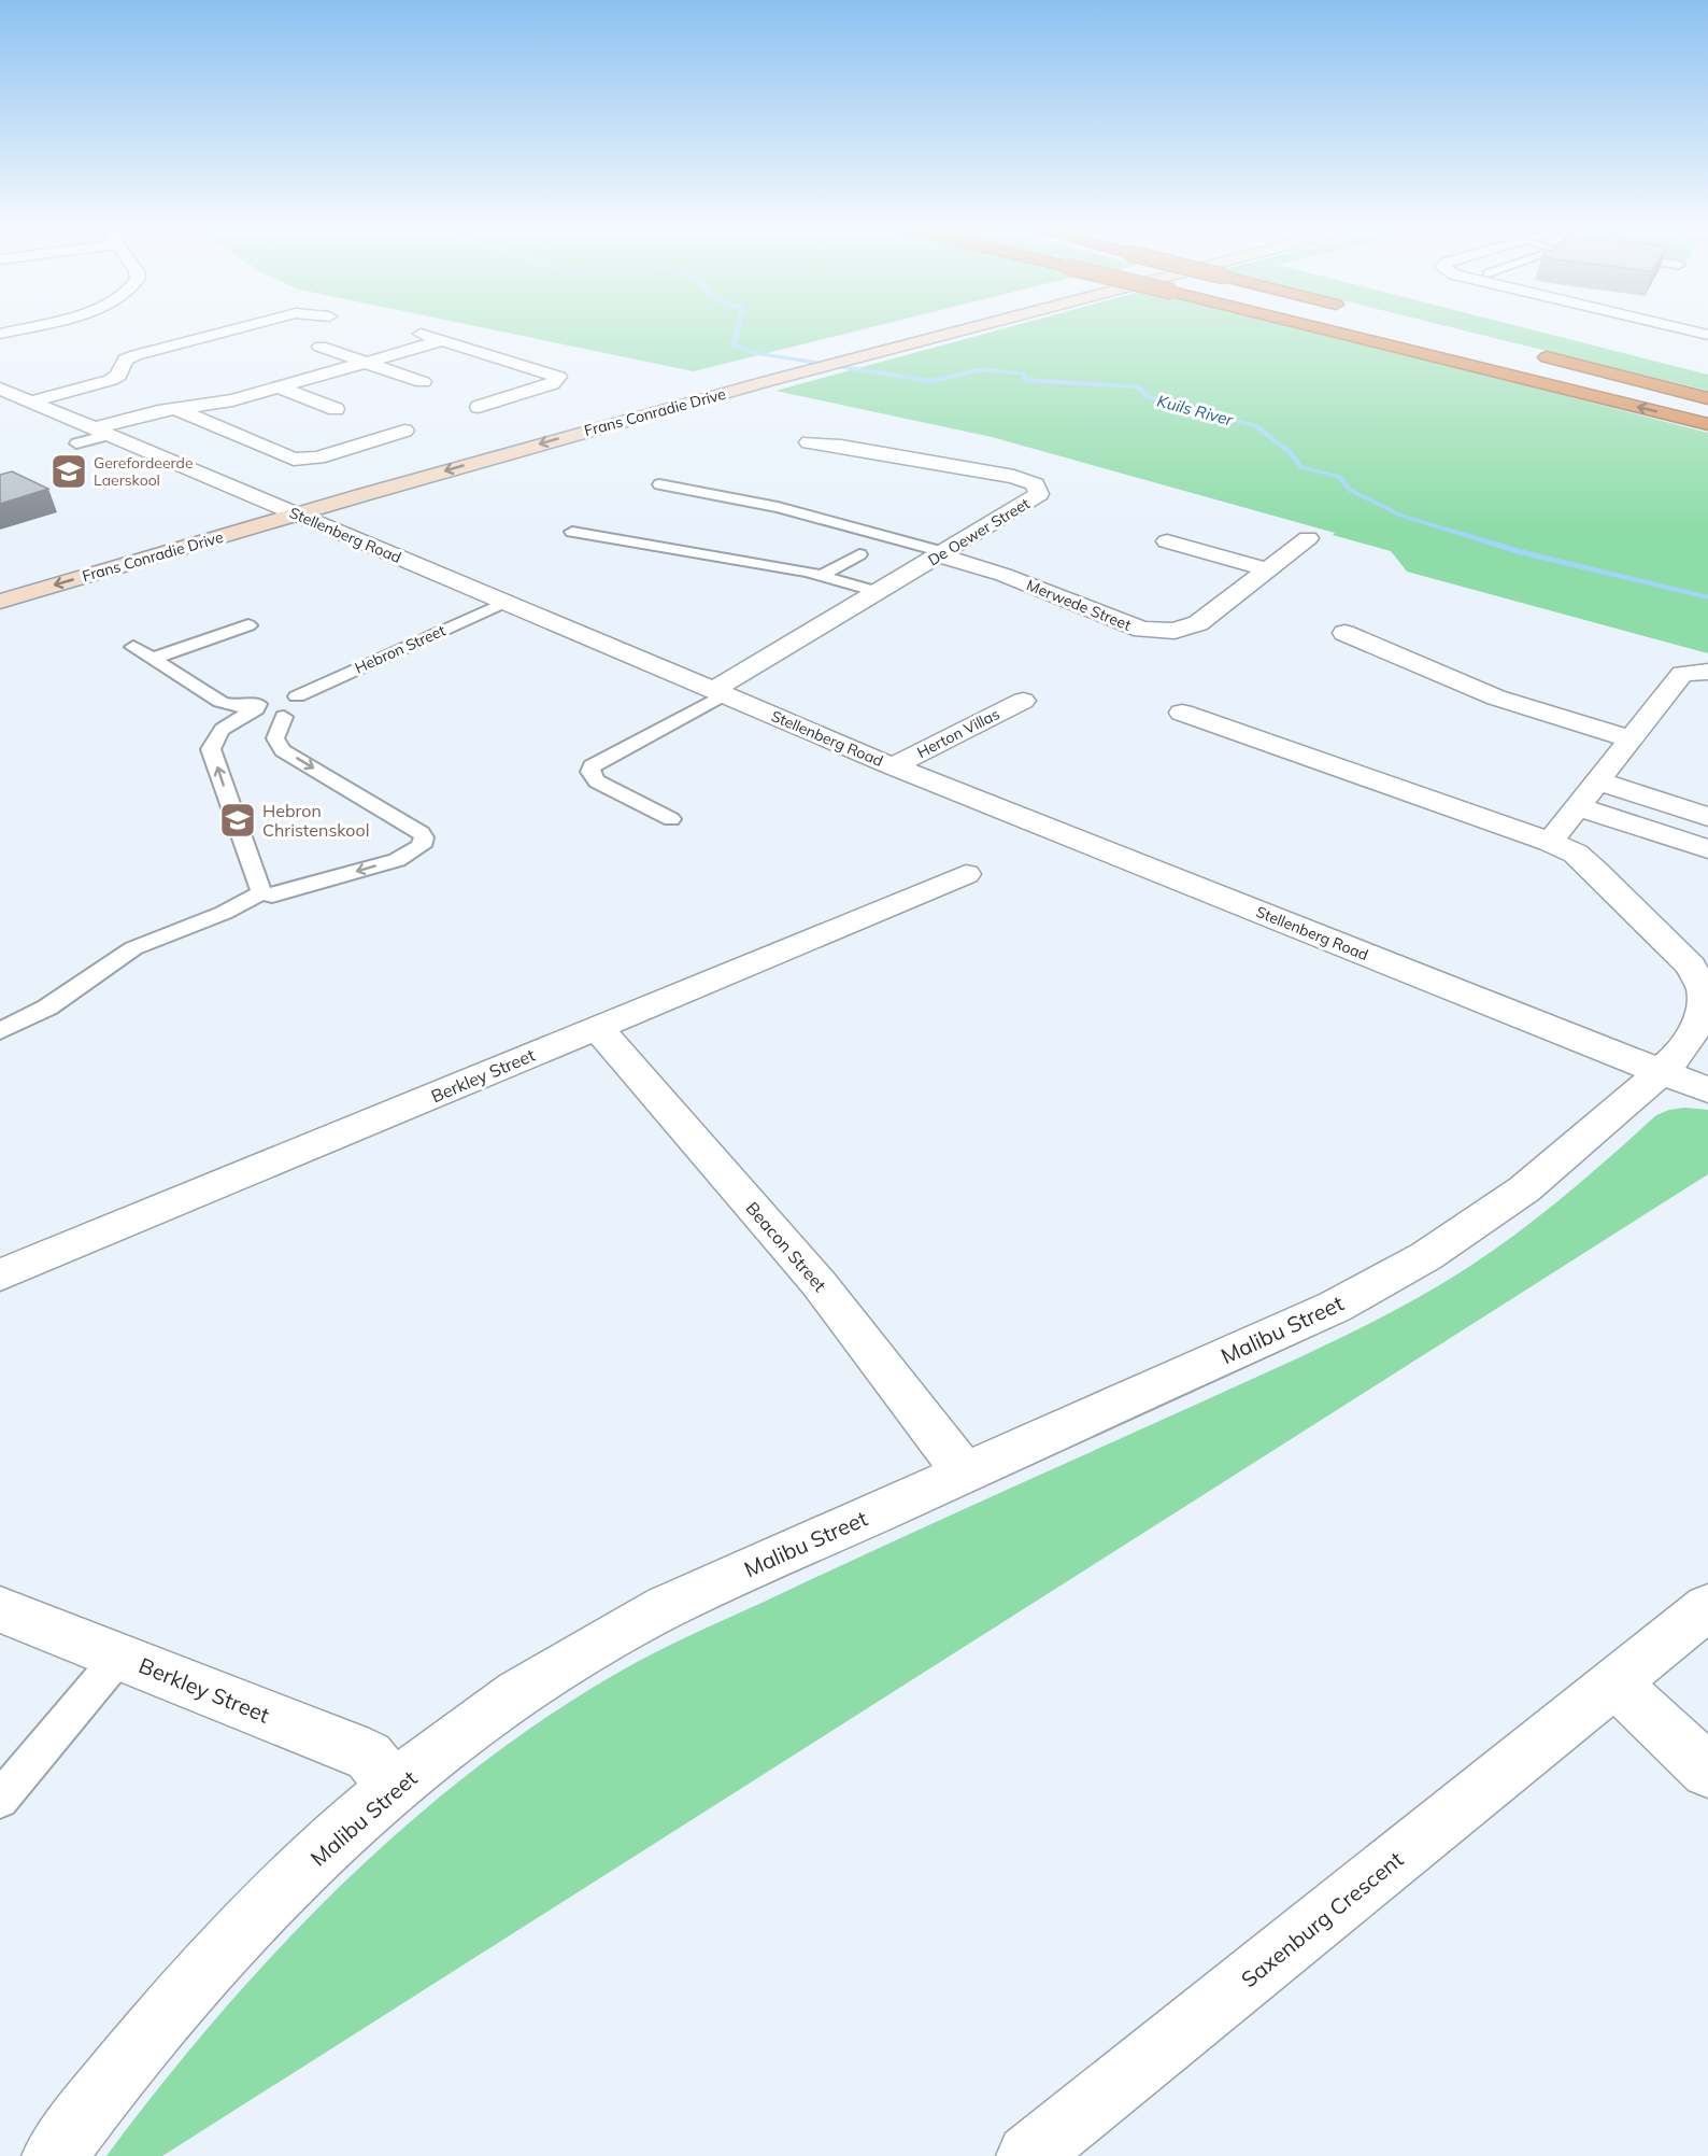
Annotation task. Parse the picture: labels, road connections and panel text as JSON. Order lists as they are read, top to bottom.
{
  "streets": {
    "street": [
      "Frans Conradie Drive",
      "De Oewer Street",
      "Stellenberg Road",
      "Merwede Street",
      "Herton Villas",
      "Berkley Street",
      "Beacon Street",
      "Malibu Street",
      "Saxenburg Crescent"
    ],
    "lane": ["Hebron Street"]
  },
  "crossings": [
    ["Frans Conradie Drive", "Stellenberg Road"],
    ["De Oewer Street", "Stellenberg Road"],
    ["De Oewer Street", "Merwede Street"],
    ["Stellenberg Road", "Hebron Street"],
    ["Stellenberg Road", "Herton Villas"],
    ["Stellenberg Road", "Malibu Street"],
    ["Berkley Street", "Beacon Street"],
    ["Berkley Street", "Malibu Street"],
    ["Beacon Street", "Malibu Street"]
  ],
  "water": ["Kuils River"],
  "places": {
    "school or university": ["Gerefordeerde Laerskool", "Hebron Christenskool"]
  }
}
